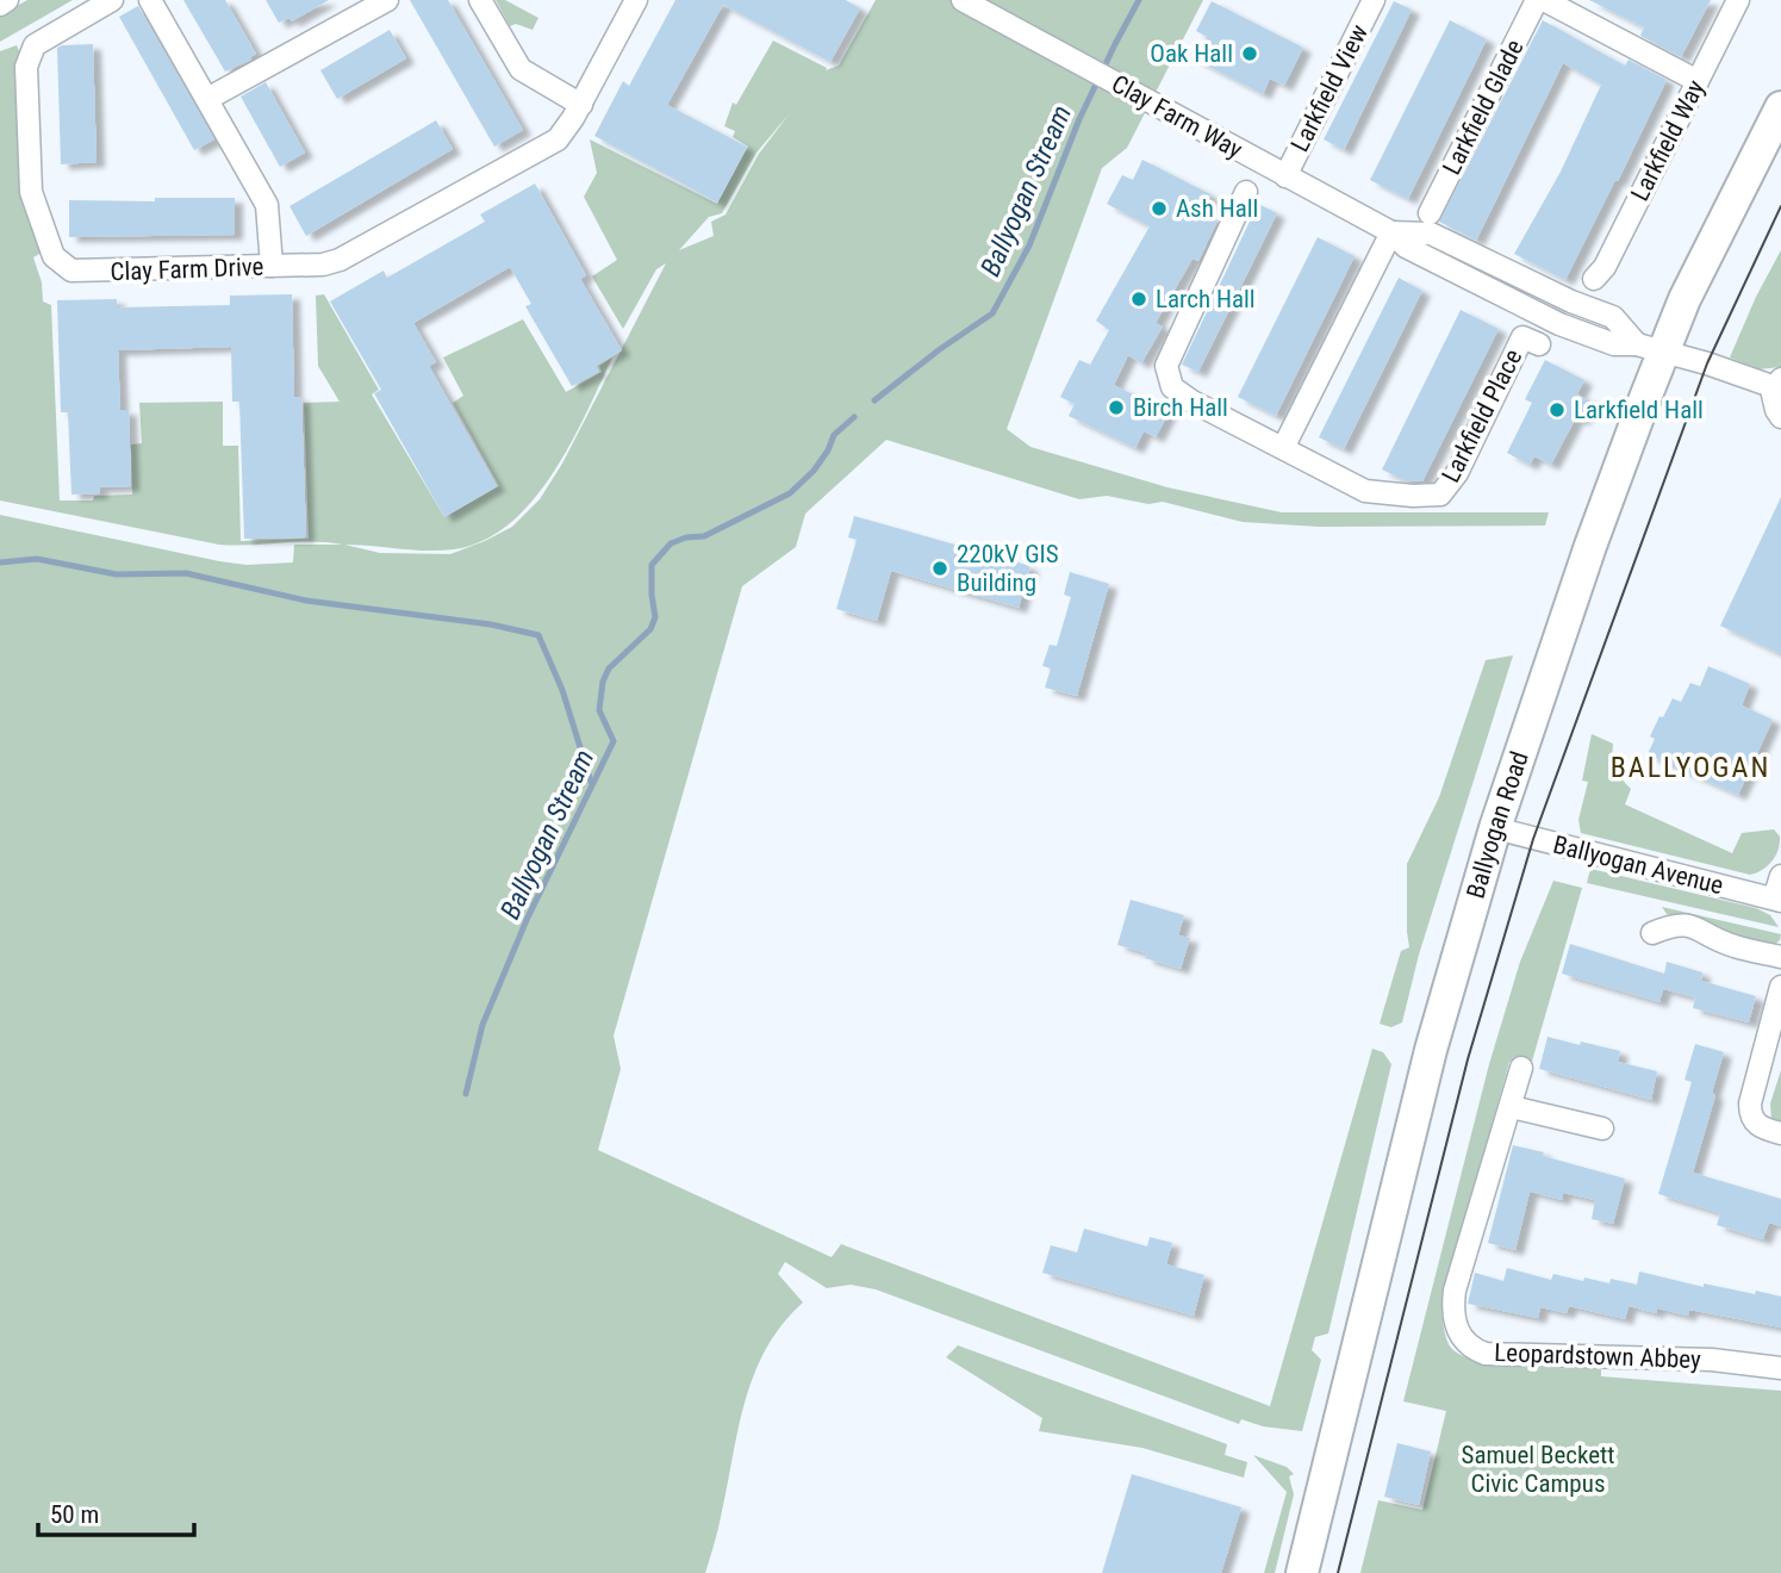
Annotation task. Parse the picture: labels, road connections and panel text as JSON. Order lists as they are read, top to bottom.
{
  "streets": {
    "street": [
      "Larkfield View",
      "Larkfield Glade",
      "Clay Farm Way",
      "Larkfield Way",
      "Clay Farm Drive",
      "Larkfield Place",
      "Ballyogan Road",
      "Ballyogan Avenue",
      "Leopardstown Abbey"
    ]
  },
  "crossings": [
    ["Larkfield View", "Clay Farm Way"],
    ["Clay Farm Way", "Ballyogan Road"],
    ["Ballyogan Road", "Ballyogan Avenue"]
  ],
  "districts": ["BALLYOGAN"],
  "water": ["Ballyogan Stream"],
  "parks": ["Samuel Beckett Civic Campus"],
  "places": [
    "Oak Hall",
    "Ash Hall",
    "Larch Hall",
    "Birch Hall",
    "Larkfield Hall",
    "220kV GIS Building"
  ],
  "scale_bar": "50 m"
}
